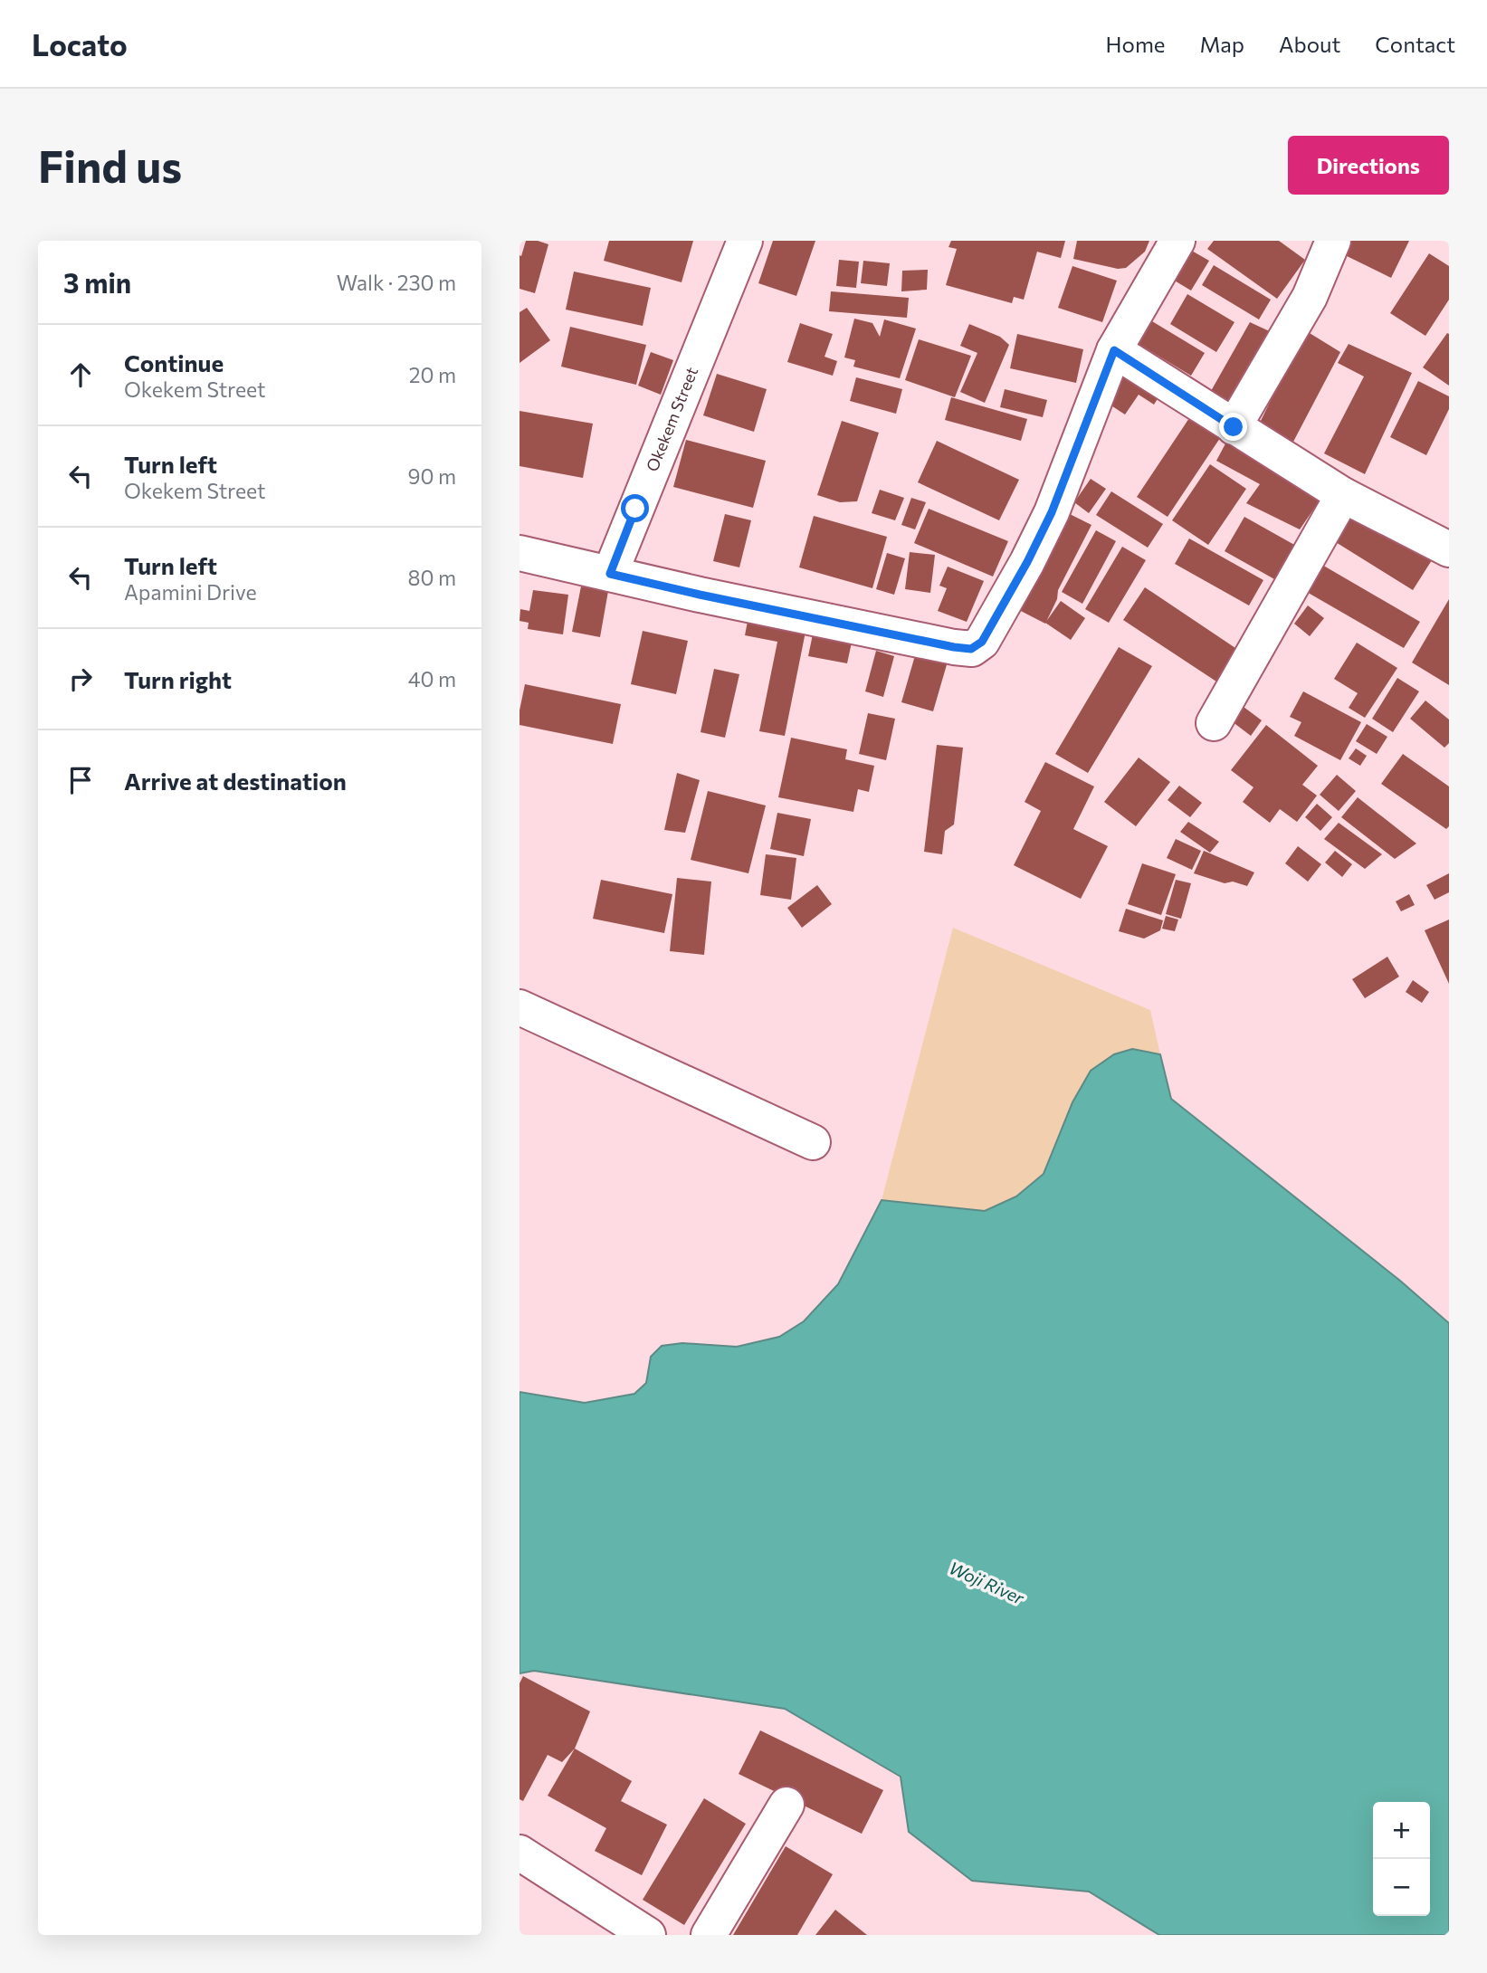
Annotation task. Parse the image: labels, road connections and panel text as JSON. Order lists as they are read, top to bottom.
{
  "streets": {
    "street": ["Okekem Street"]
  },
  "water": ["Woji River"],
  "page": {
    "header": "Locato",
    "nav": [
      "Home",
      "Map",
      "About",
      "Contact"
    ],
    "buttons": "Directions",
    "title": "Find us",
    "heading": ["3 min", "Walk · 230 m"],
    "list": [
      ["Continue", "Okekem Street", "20 m"],
      ["Turn left", "Okekem Street", "90 m"],
      ["Turn left", "Apamini Drive", "80 m"],
      ["Turn right", "40 m"],
      "Arrive at destination"
    ],
    "map_buttons": ["+", "−"]
  }
}
